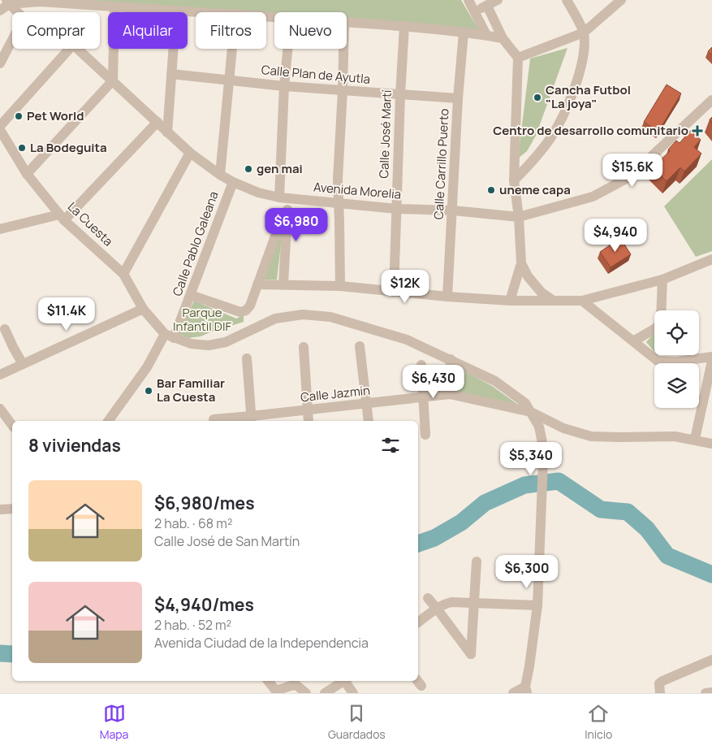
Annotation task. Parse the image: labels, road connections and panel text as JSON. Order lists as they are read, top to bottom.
{
  "streets": {
    "street": [
      "Calle Plan de Ayutla",
      "Calle José Martí",
      "Calle Carrillo Puerto",
      "Avenida Morelia",
      "La Cuesta",
      "Calle Pablo Galeana",
      "Calle Jazmin"
    ]
  },
  "crossings": [
    ["Calle Plan de Ayutla", "Calle José Martí"],
    ["Calle Plan de Ayutla", "Calle Carrillo Puerto"],
    ["Calle José Martí", "Avenida Morelia"],
    ["Calle Carrillo Puerto", "Avenida Morelia"],
    ["Avenida Morelia", "Calle Pablo Galeana"],
    ["La Cuesta", "Calle Pablo Galeana"]
  ],
  "parks": ["Parque Infantil DIF"],
  "places": {
    "other": [
      "Cancha Futbol \"La joya\"",
      "Pet World",
      "La Bodeguita",
      "gen mai",
      "uneme capa",
      "Bar Familiar La Cuesta"
    ],
    "health": ["Centro de desarrollo comunitario"]
  },
  "page": {
    "chip": [
      "Comprar",
      "Alquilar",
      "Filtros",
      "Nuevo"
    ],
    "price": [
      "$15.6K",
      "$6,980",
      "$4,940",
      "$12K",
      "$11.4K",
      "$6,430",
      "$5,340",
      "$6,300"
    ],
    "heading": "8 viviendas",
    "list": [
      {
        "name": "$6,980/mes",
        "note": "2 hab. · 68 m² · Calle José de San Martín"
      },
      {
        "name": "$4,940/mes",
        "note": "2 hab. · 52 m² · Avenida Ciudad de la Independencia"
      }
    ],
    "tabs": ["Mapa", "Guardados", "Inicio"]
  }
}
